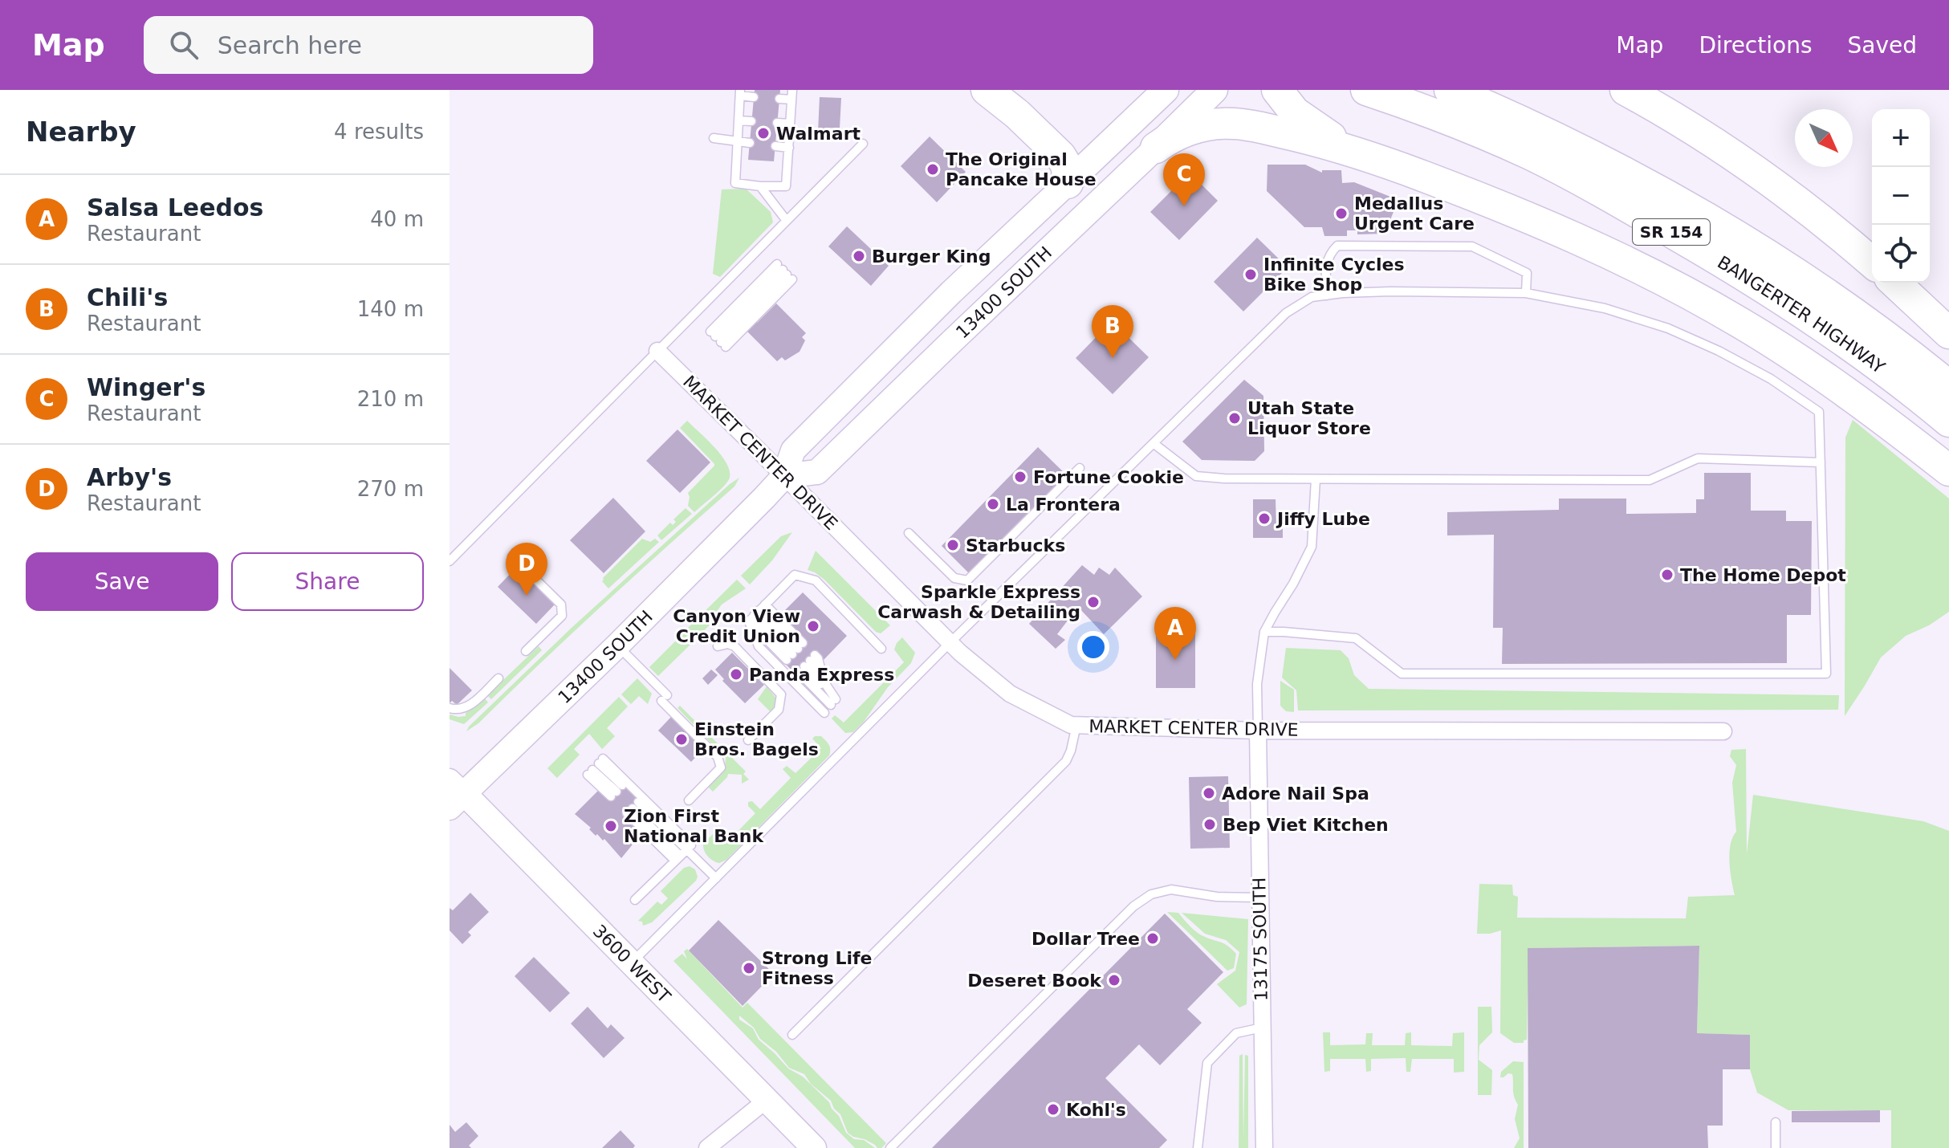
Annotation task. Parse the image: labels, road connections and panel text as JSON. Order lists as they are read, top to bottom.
{
  "streets": {
    "highway": ["SR 154", "BANGERTER HIGHWAY"],
    "main road": ["13400 SOUTH", "3600 WEST"],
    "street": ["MARKET CENTER DRIVE", "13175 SOUTH"]
  },
  "crossings": [
    ["13400 SOUTH", "MARKET CENTER DRIVE"],
    ["13400 SOUTH", "3600 WEST"],
    ["MARKET CENTER DRIVE", "13175 SOUTH"]
  ],
  "places": [
    "Walmart",
    "The Original Pancake House",
    "Medallus Urgent Care",
    "Burger King",
    "Infinite Cycles Bike Shop",
    "Utah State Liquor Store",
    "Fortune Cookie",
    "La Frontera",
    "Jiffy Lube",
    "Starbucks",
    "The Home Depot",
    "Sparkle Express Carwash & Detailing",
    "Canyon View Credit Union",
    "Panda Express",
    "Einstein Bros. Bagels",
    "Adore Nail Spa",
    "Bep Viet Kitchen",
    "Zion First National Bank",
    "Dollar Tree",
    "Strong Life Fitness",
    "Deseret Book",
    "Kohl's"
  ],
  "north": "bottom right",
  "page": {
    "header": "Map",
    "search": "Search here",
    "nav": ["Map", "Directions", "Saved"],
    "heading": ["Nearby", "4 results"],
    "map_buttons": ["+", "−"],
    "pins": [
      "C",
      "B",
      "D",
      "A"
    ],
    "list": [
      {
        "mark": "A",
        "name": "Salsa Leedos",
        "note": "Restaurant",
        "value": "40 m"
      },
      {
        "mark": "B",
        "name": "Chili's",
        "note": "Restaurant",
        "value": "140 m"
      },
      {
        "mark": "C",
        "name": "Winger's",
        "note": "Restaurant",
        "value": "210 m"
      },
      {
        "mark": "D",
        "name": "Arby's",
        "note": "Restaurant",
        "value": "270 m"
      }
    ],
    "buttons": ["Save", "Share"]
  }
}
